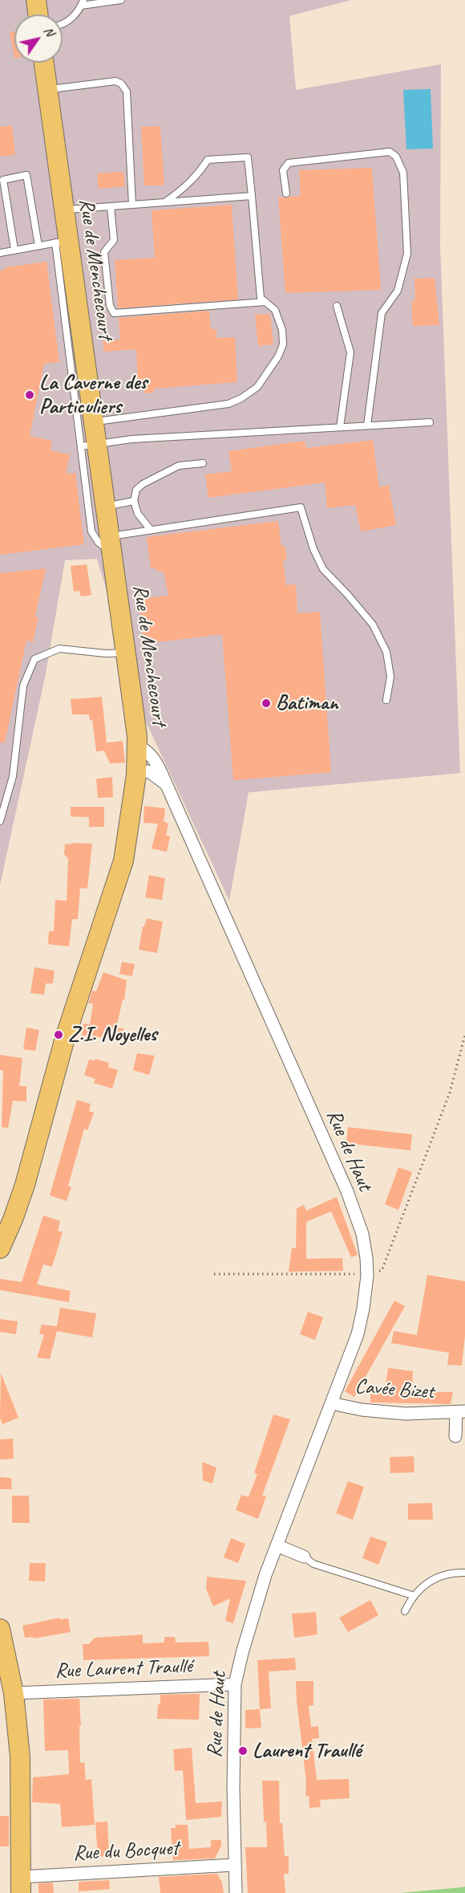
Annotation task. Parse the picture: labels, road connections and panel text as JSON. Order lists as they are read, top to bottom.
{
  "streets": {
    "main road": ["Rue de Menchecourt"],
    "street": [
      "Rue de Haut",
      "Cavée Bizet",
      "Rue Laurent Traullé",
      "Rue du Bocquet"
    ]
  },
  "crossings": [
    ["Rue de Menchecourt", "Rue de Haut"],
    ["Rue de Haut", "Cavée Bizet"],
    ["Rue de Haut", "Rue Laurent Traullé"],
    ["Rue de Haut", "Rue du Bocquet"]
  ],
  "places": [
    "La Caverne des Particuliers",
    "Batiman",
    "Z.I. Noyelles",
    "Laurent Traullé"
  ],
  "north": "top right"
}
